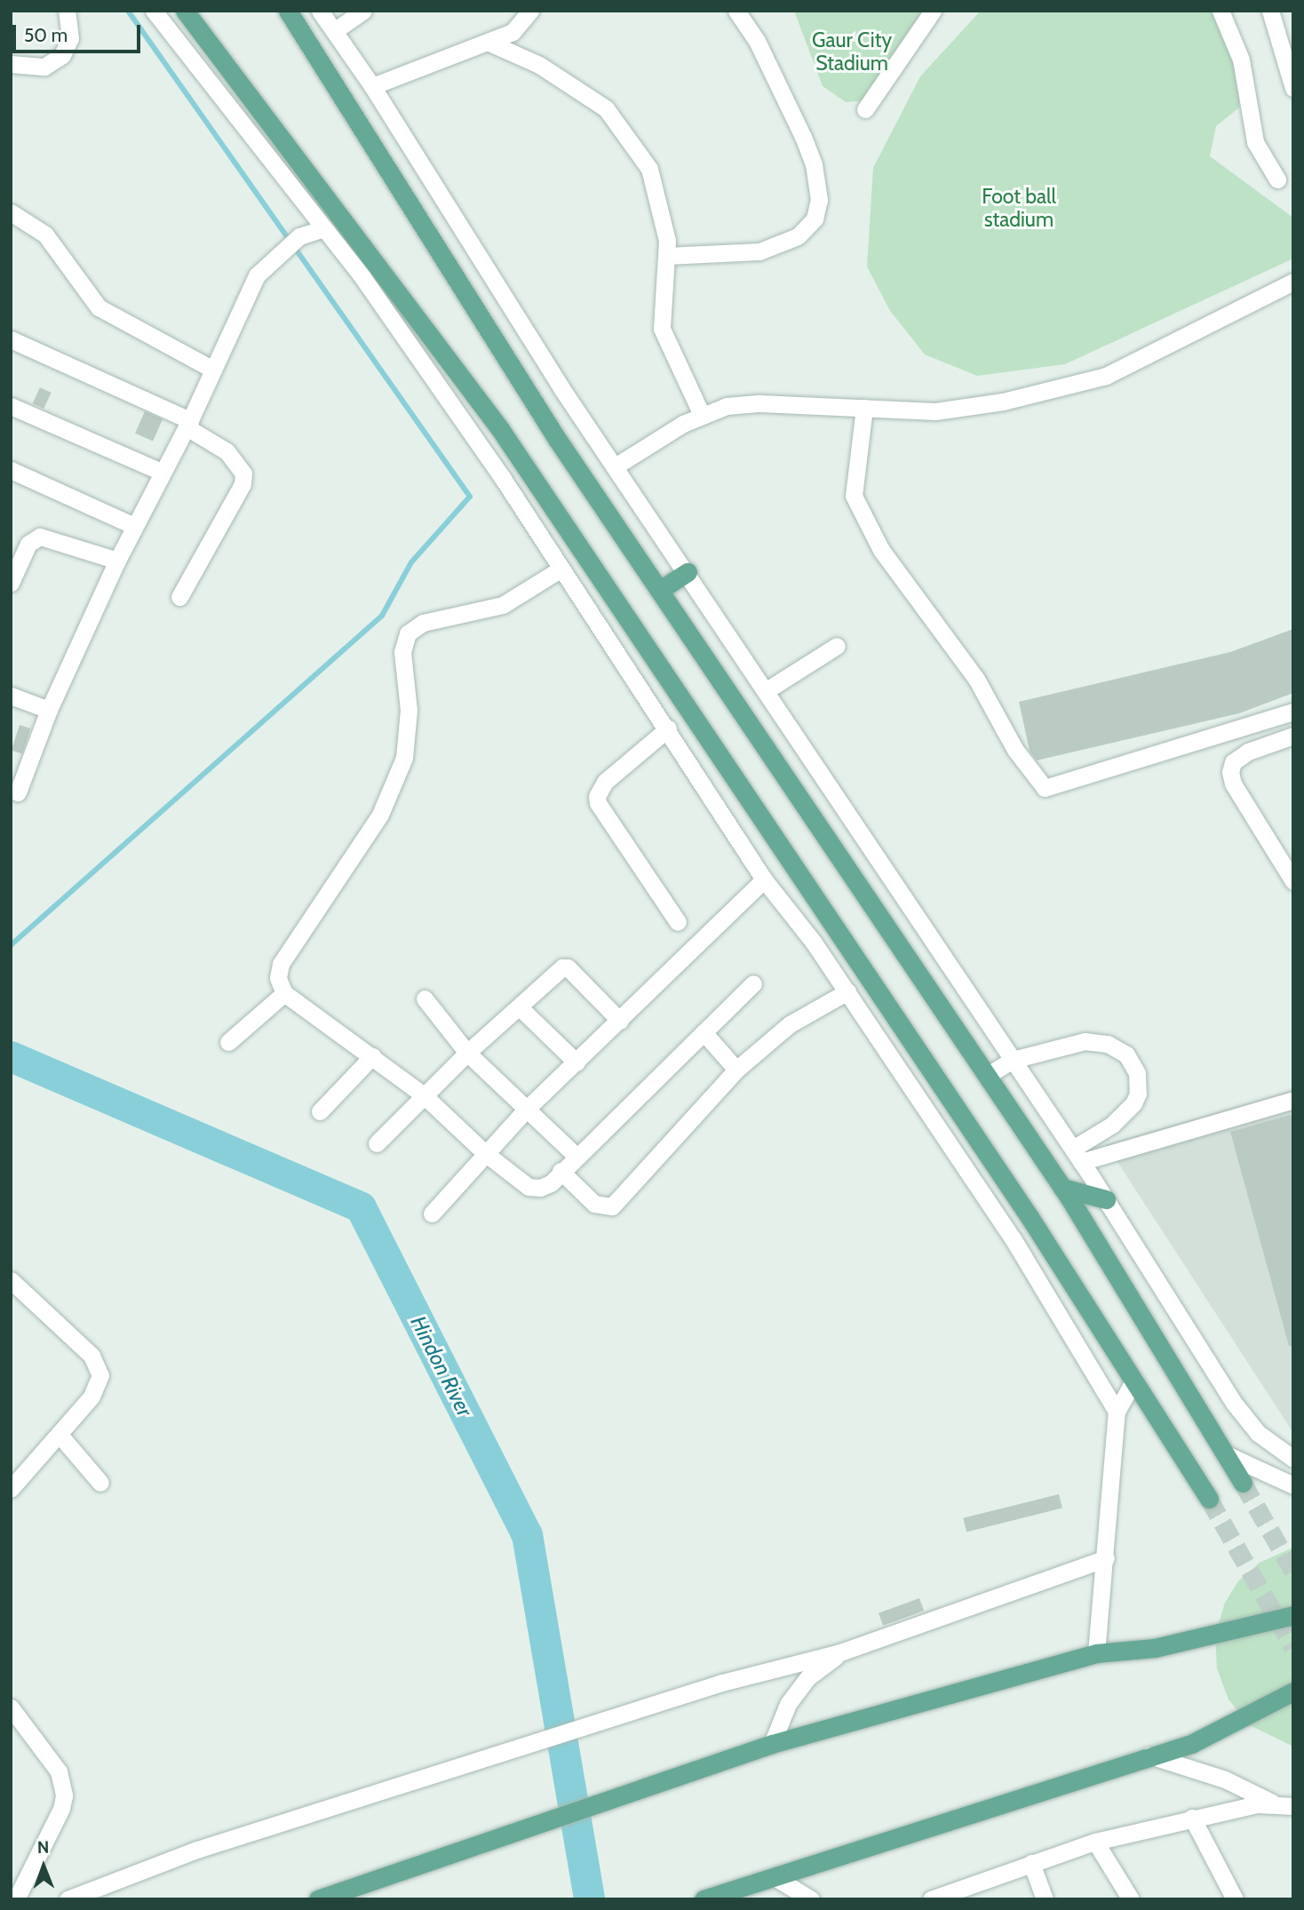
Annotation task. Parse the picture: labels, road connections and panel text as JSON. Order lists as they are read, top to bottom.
{
  "water": ["Hindon River"],
  "parks": ["Gaur City Stadium", "Foot ball stadium"],
  "scale_bar": "50 m",
  "north": "top"
}
